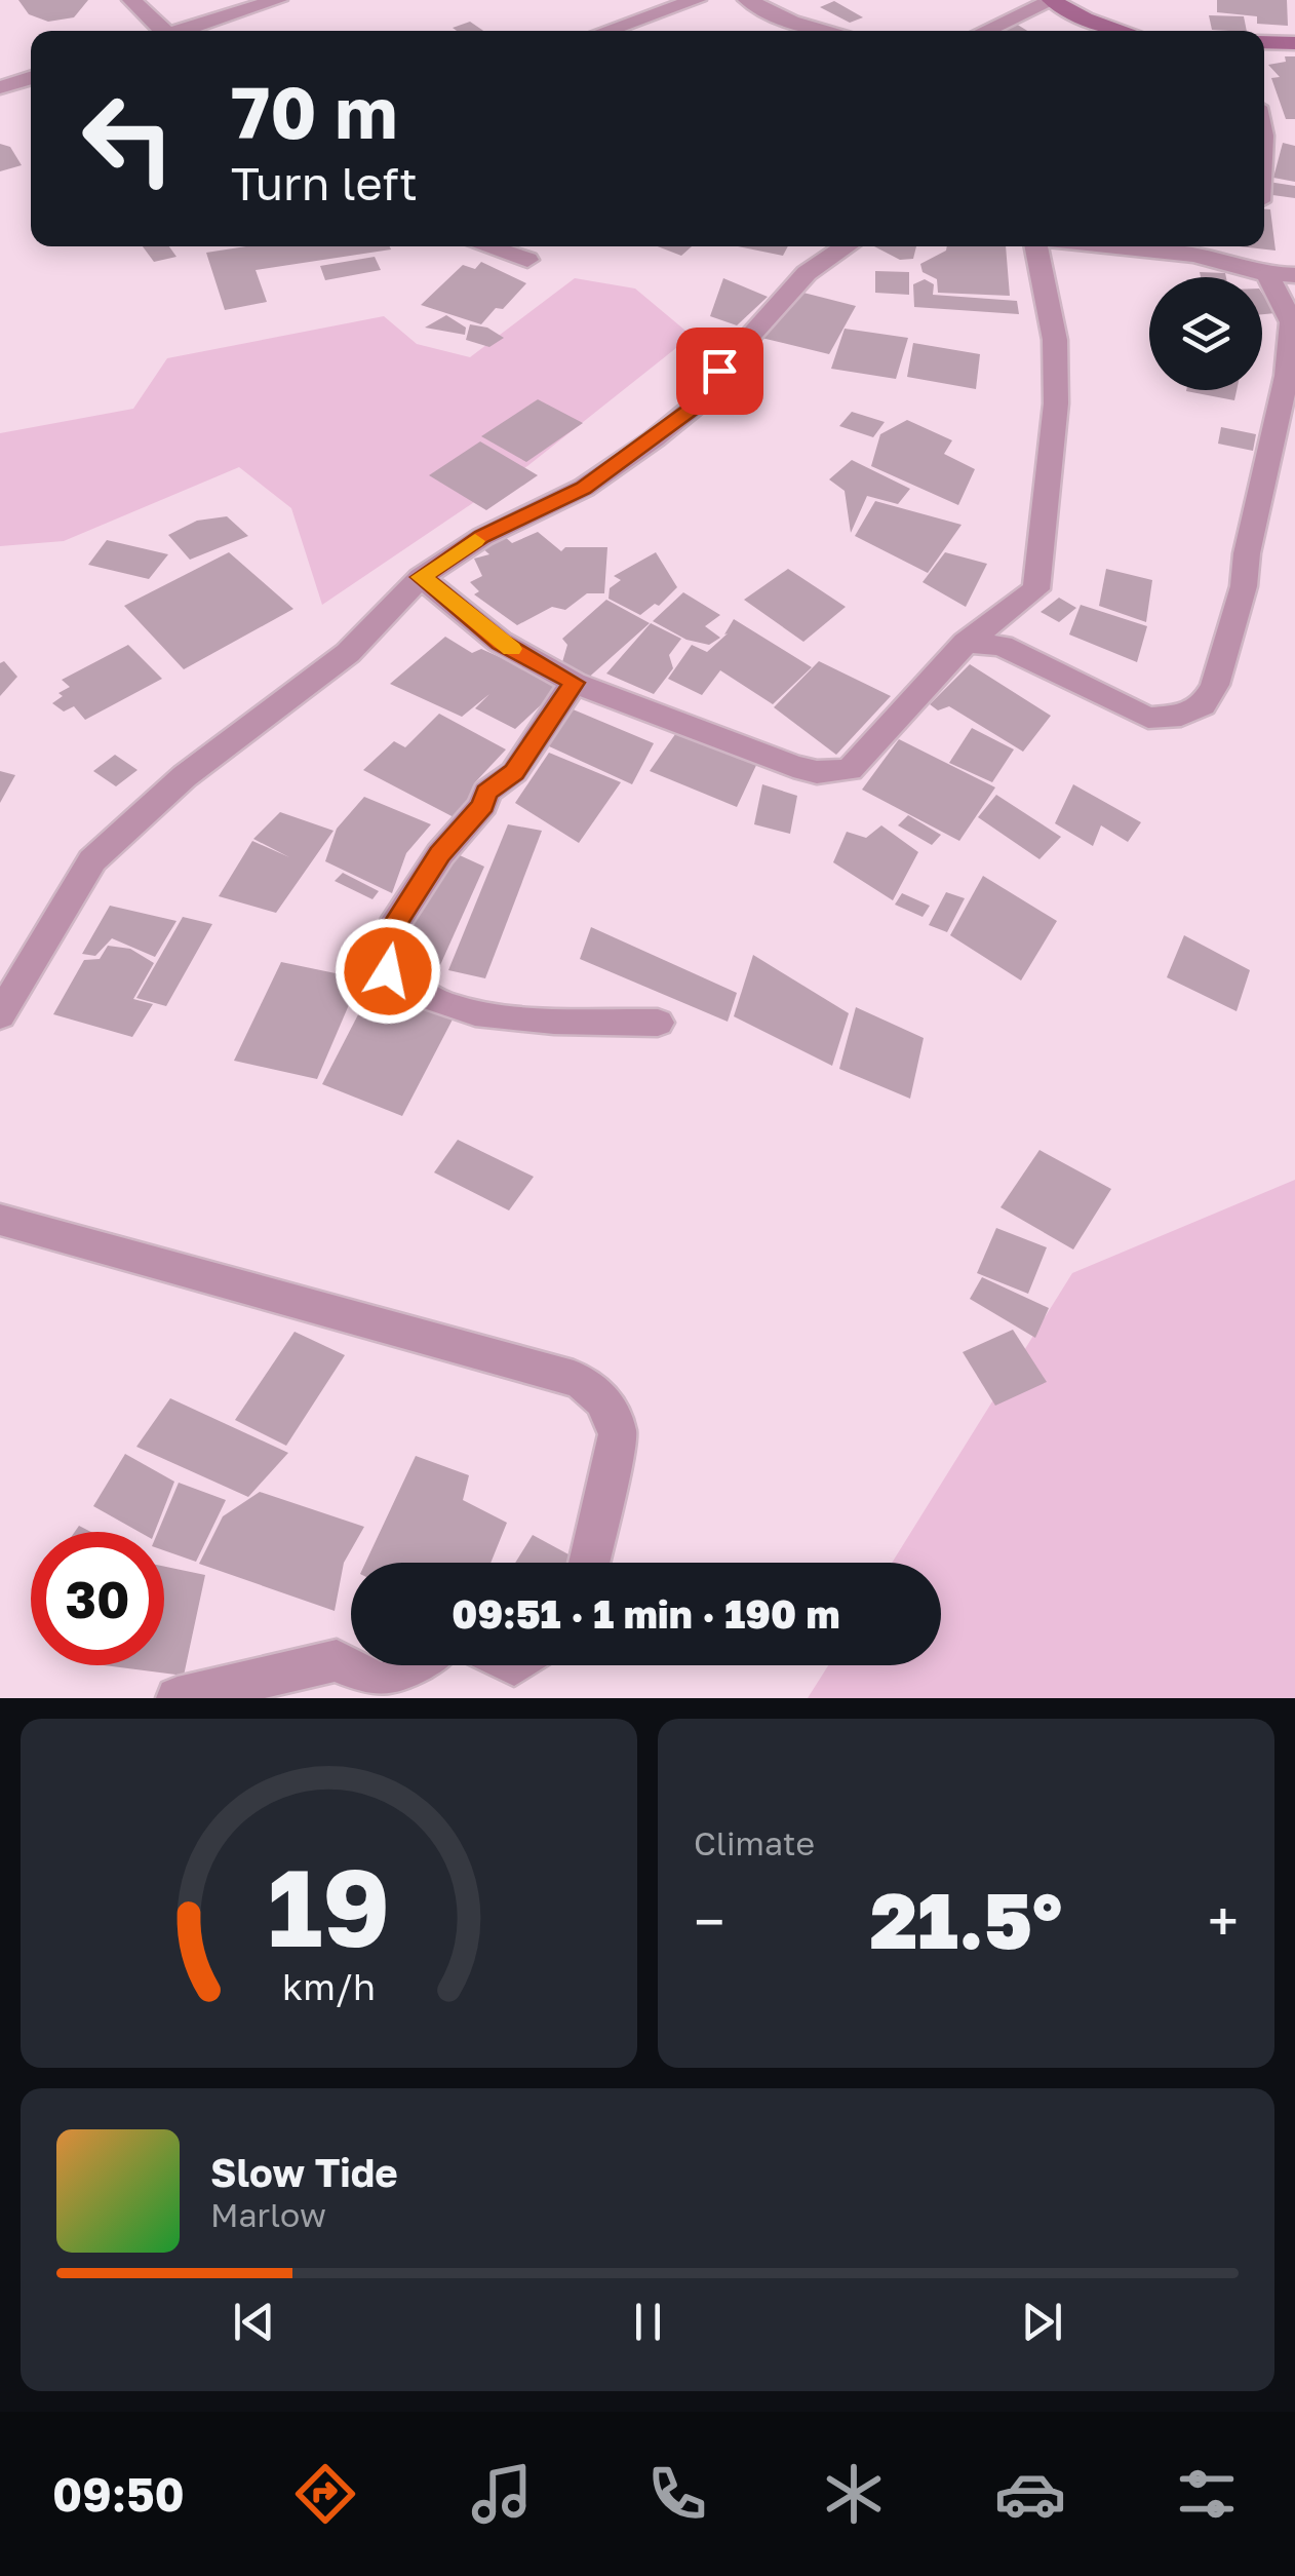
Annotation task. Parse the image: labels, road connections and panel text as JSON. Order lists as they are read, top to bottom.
{
  "page": {
    "turn": ["70 m", "Turn left"],
    "limit": "30",
    "trip": "09:51 · 1 min · 190 m",
    "tile": "Climate",
    "heat": ["−", "21.5°", "+"],
    "song": ["Slow Tide", "Marlow"],
    "tabs": "09:50",
    "gauge": ["19", "km/h"]
  }
}
